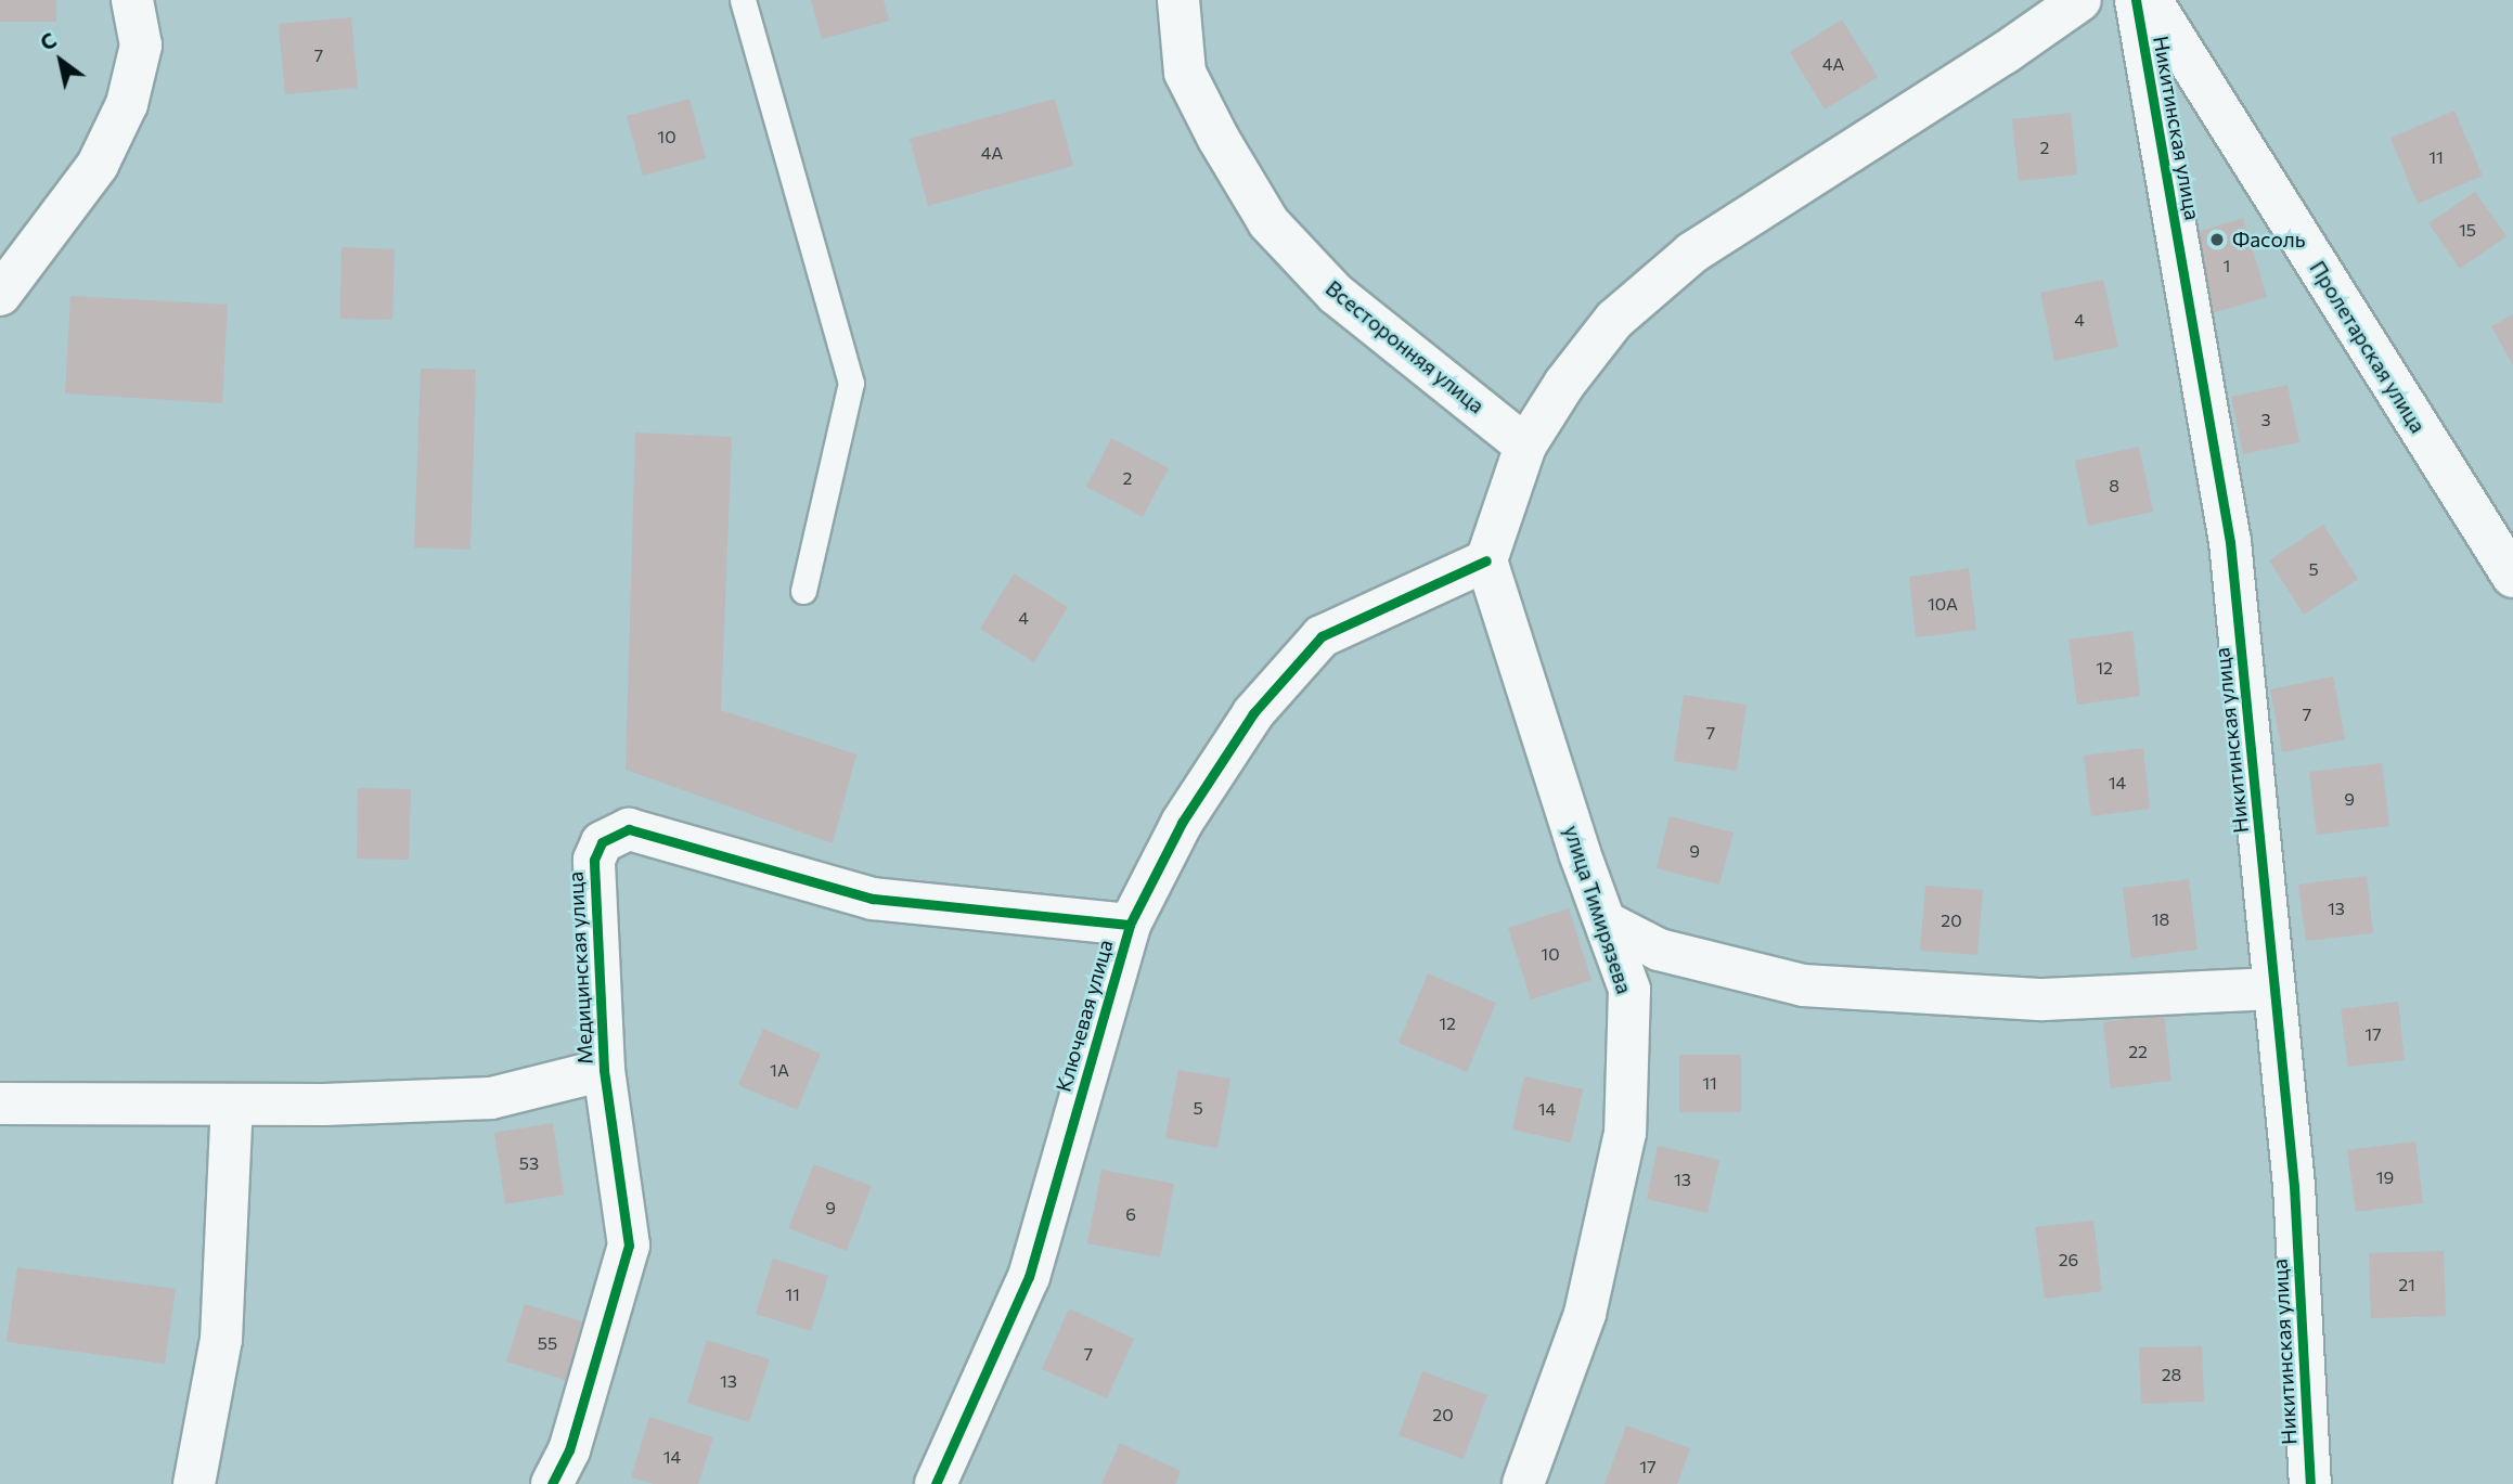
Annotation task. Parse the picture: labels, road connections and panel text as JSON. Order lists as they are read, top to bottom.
{
  "streets": {
    "street": [
      "Никитинская улица",
      "Всесторонняя улица",
      "Пролетарская улица",
      "улица Тимирязева",
      "Медицинская улица",
      "Ключевая улица"
    ]
  },
  "crossings": [
    ["улица Тимирязева", "Ключевая улица"],
    ["Медицинская улица", "Ключевая улица"]
  ],
  "places": ["Фасоль"],
  "house_numbers": [
    "7",
    "4А",
    "10",
    "2",
    "4А",
    "11",
    "15",
    "1",
    "4",
    "3",
    "2",
    "8",
    "5",
    "10А",
    "4",
    "12",
    "7",
    "7",
    "14",
    "9",
    "9",
    "13",
    "18",
    "20",
    "10",
    "12",
    "17",
    "22",
    "1А",
    "11",
    "5",
    "14",
    "53",
    "19",
    "13",
    "9",
    "6",
    "26",
    "21",
    "11",
    "55",
    "7",
    "28",
    "13",
    "20",
    "14",
    "17"
  ],
  "north": "top left"
}
